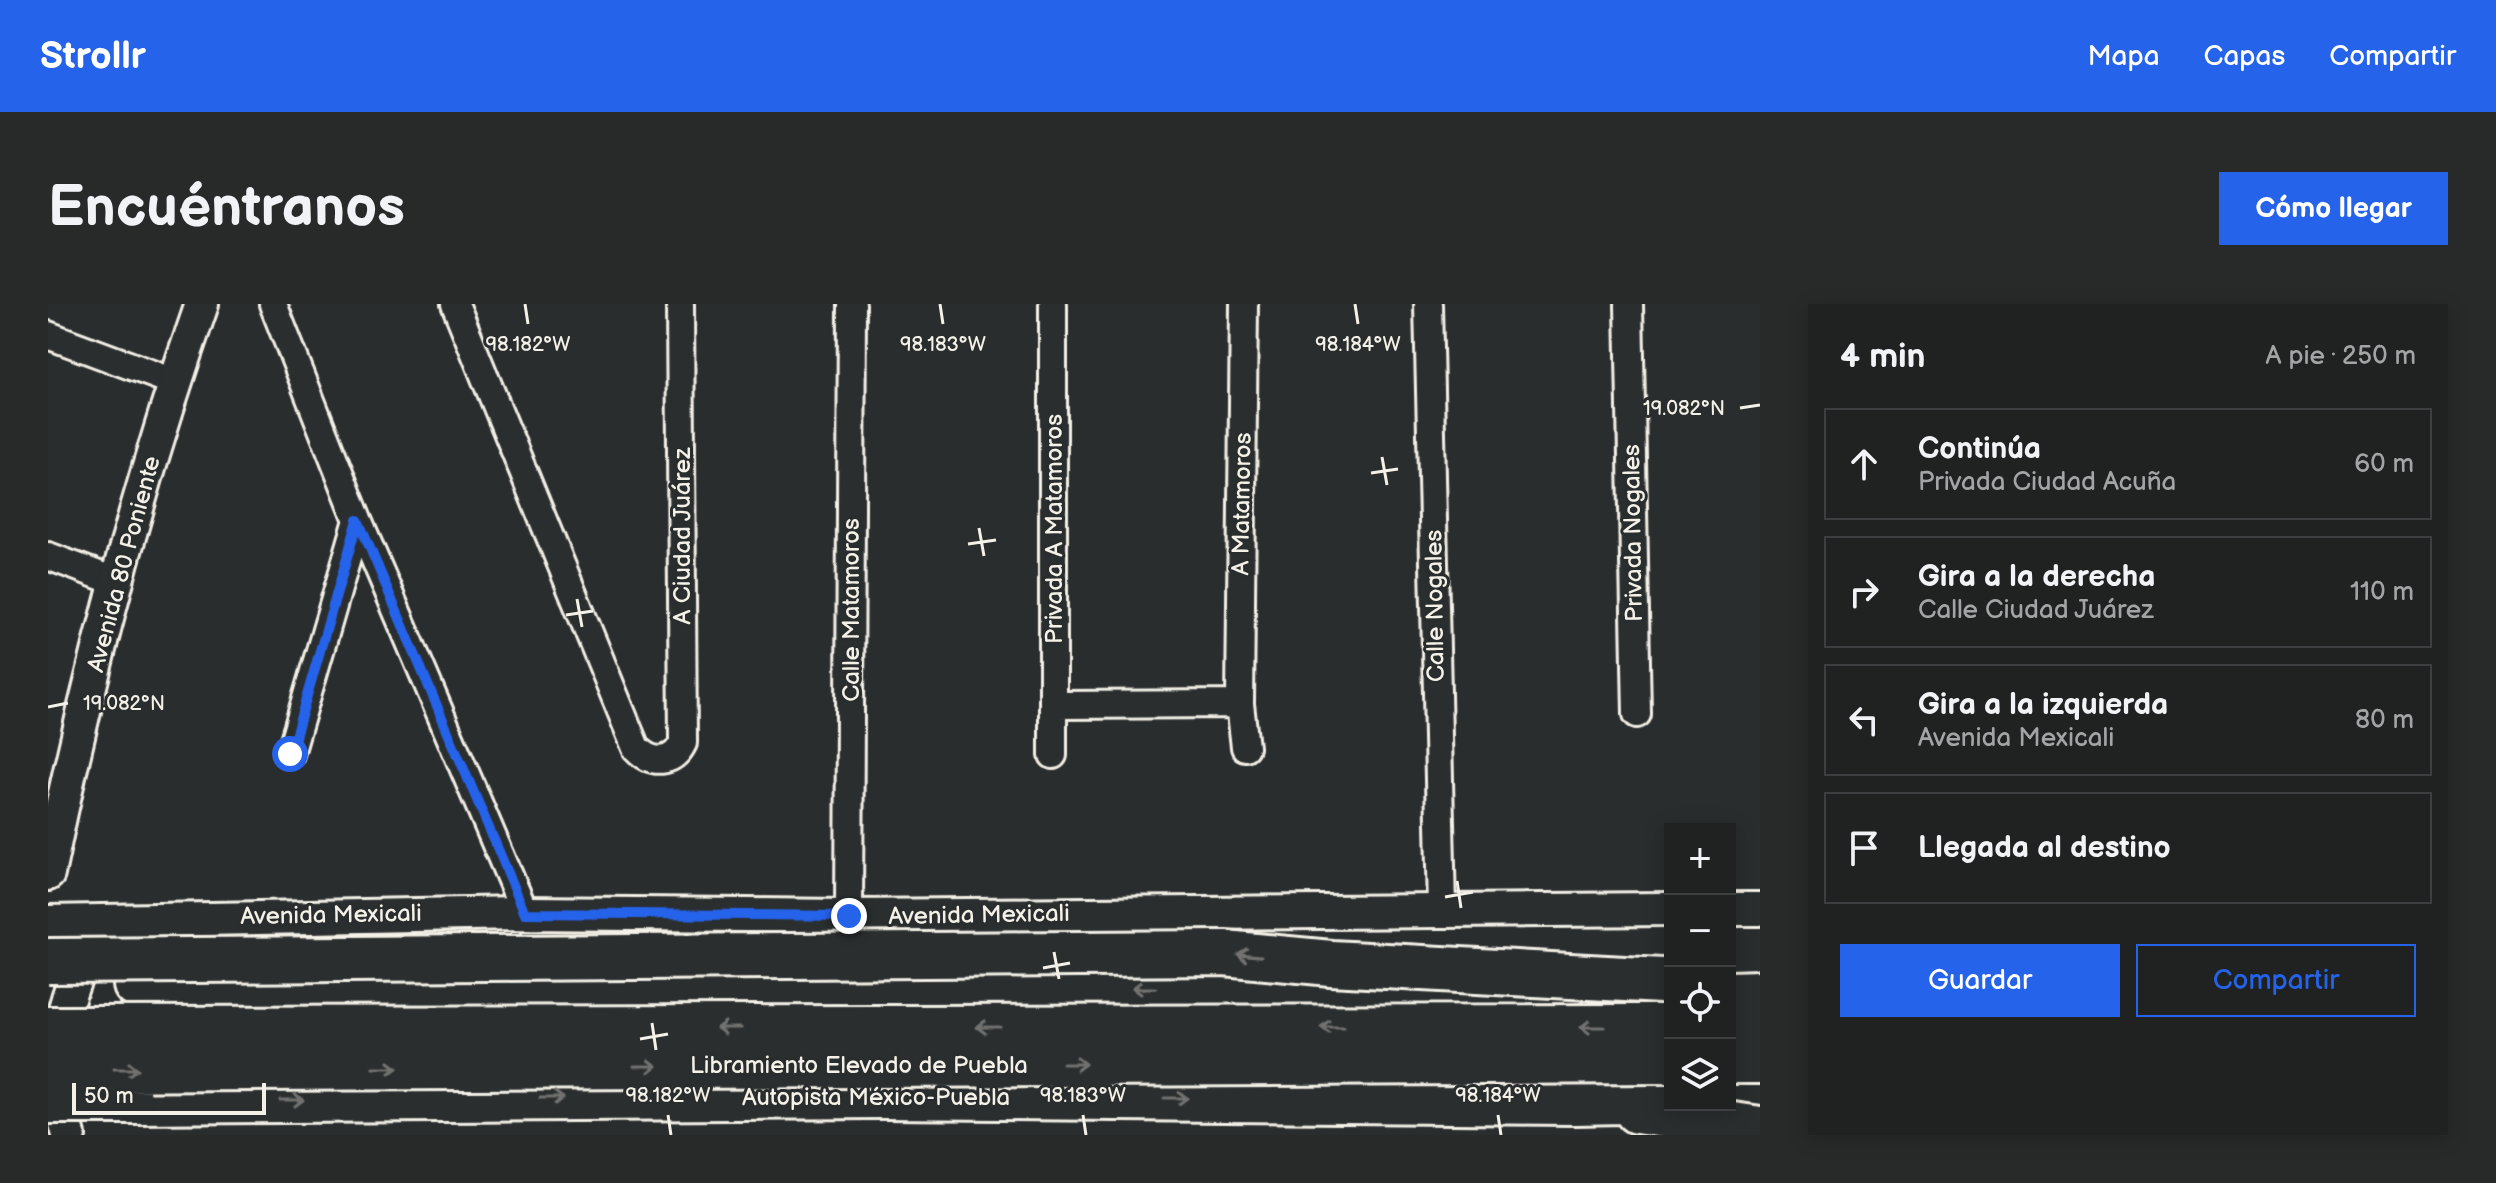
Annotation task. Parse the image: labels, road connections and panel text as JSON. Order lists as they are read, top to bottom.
{
  "streets": {
    "highway": ["Libramiento Elevado de Puebla", "Autopista México-Puebla"],
    "street": [
      "A Matamoros",
      "Privada A Matamoros",
      "Privada Nogales",
      "A Ciudad Juárez",
      "Avenida 80 Poniente",
      "Calle Nogales",
      "Calle Matamoros",
      "Avenida Mexicali"
    ]
  },
  "crossings": [
    ["Calle Nogales", "Avenida Mexicali"],
    ["Calle Matamoros", "Avenida Mexicali"]
  ],
  "scale_bar": "50 m",
  "page": {
    "header": "Strollr",
    "nav": ["Mapa", "Capas", "Compartir"],
    "buttons": [
      "Cómo llegar",
      ["Guardar", "Compartir"]
    ],
    "title": "Encuéntranos",
    "heading": ["4 min", "A pie · 250 m"],
    "list": [
      ["Continúa", "Privada Ciudad Acuña", "60 m"],
      ["Gira a la derecha", "Calle Ciudad Juárez", "110 m"],
      ["Gira a la izquierda", "Avenida Mexicali", "80 m"],
      "Llegada al destino"
    ],
    "map_buttons": ["+", "−"],
    "scale": "50 m"
  },
  "coordinates": [
    "98.182°W",
    "98.183°W",
    "98.184°W",
    "19.082°N"
  ]
}
